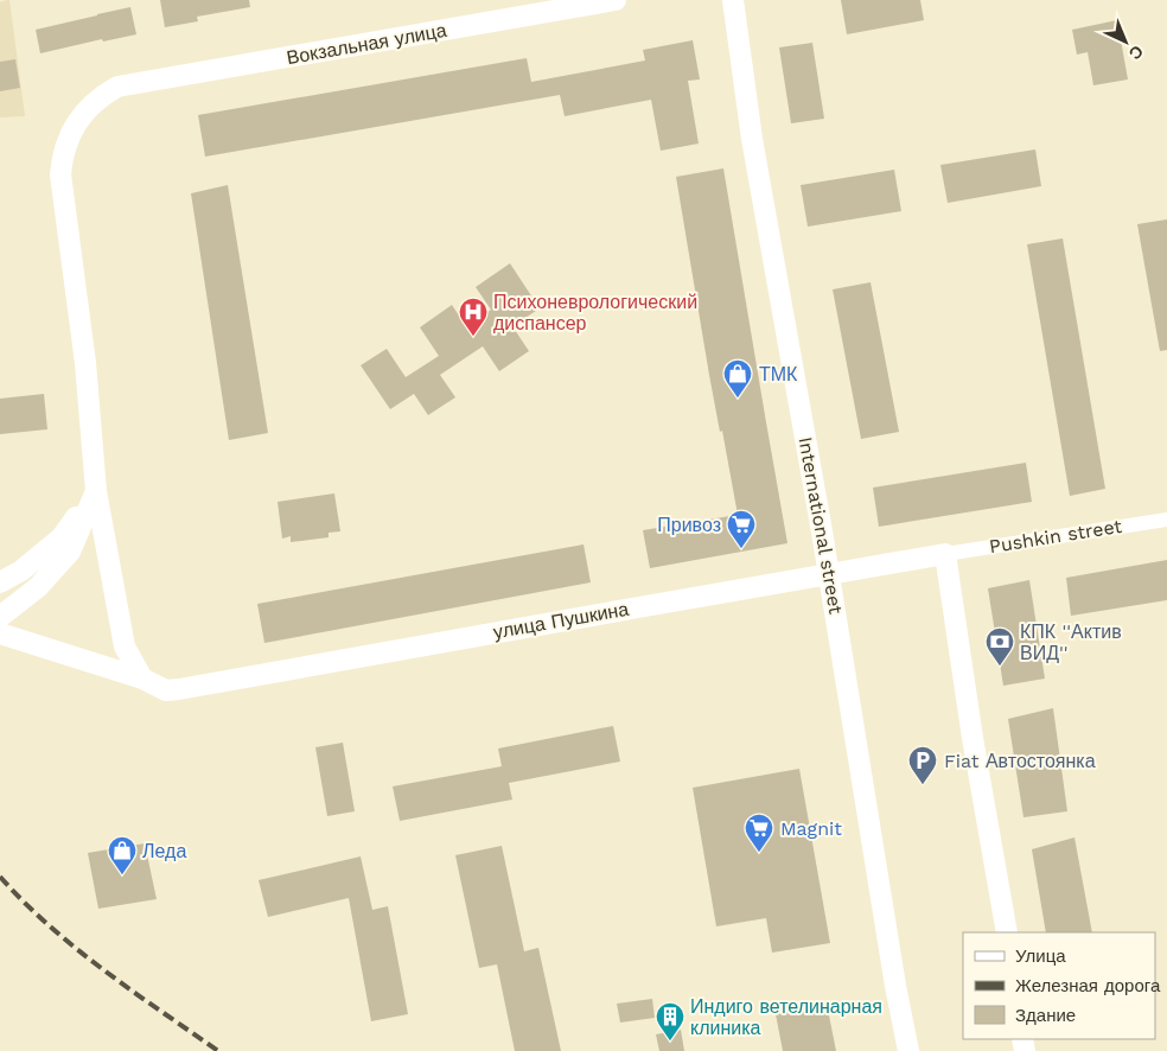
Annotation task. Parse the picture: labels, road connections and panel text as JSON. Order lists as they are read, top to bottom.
{
  "streets": {
    "main road": ["Вокзальная улица", "International street", "улица Пушкина"],
    "street": ["Pushkin street"]
  },
  "crossings": [
    ["International street", "улица Пушкина"],
    ["Pushkin street", "улица Пушкина"]
  ],
  "places": {
    "hospital": ["Психоневрологический диспансер"],
    "shop": ["ТМК", "Леда"],
    "supermarket": ["Привоз", "Magnit"],
    "bank": ["КПК ''Актив ВИД''"],
    "parking": ["Fiat Автостоянка"],
    "building": ["Индиго ветелинарная клиника"]
  },
  "legend": ["Улица", "Железная дорога", "Здание"],
  "north": "bottom right"
}
